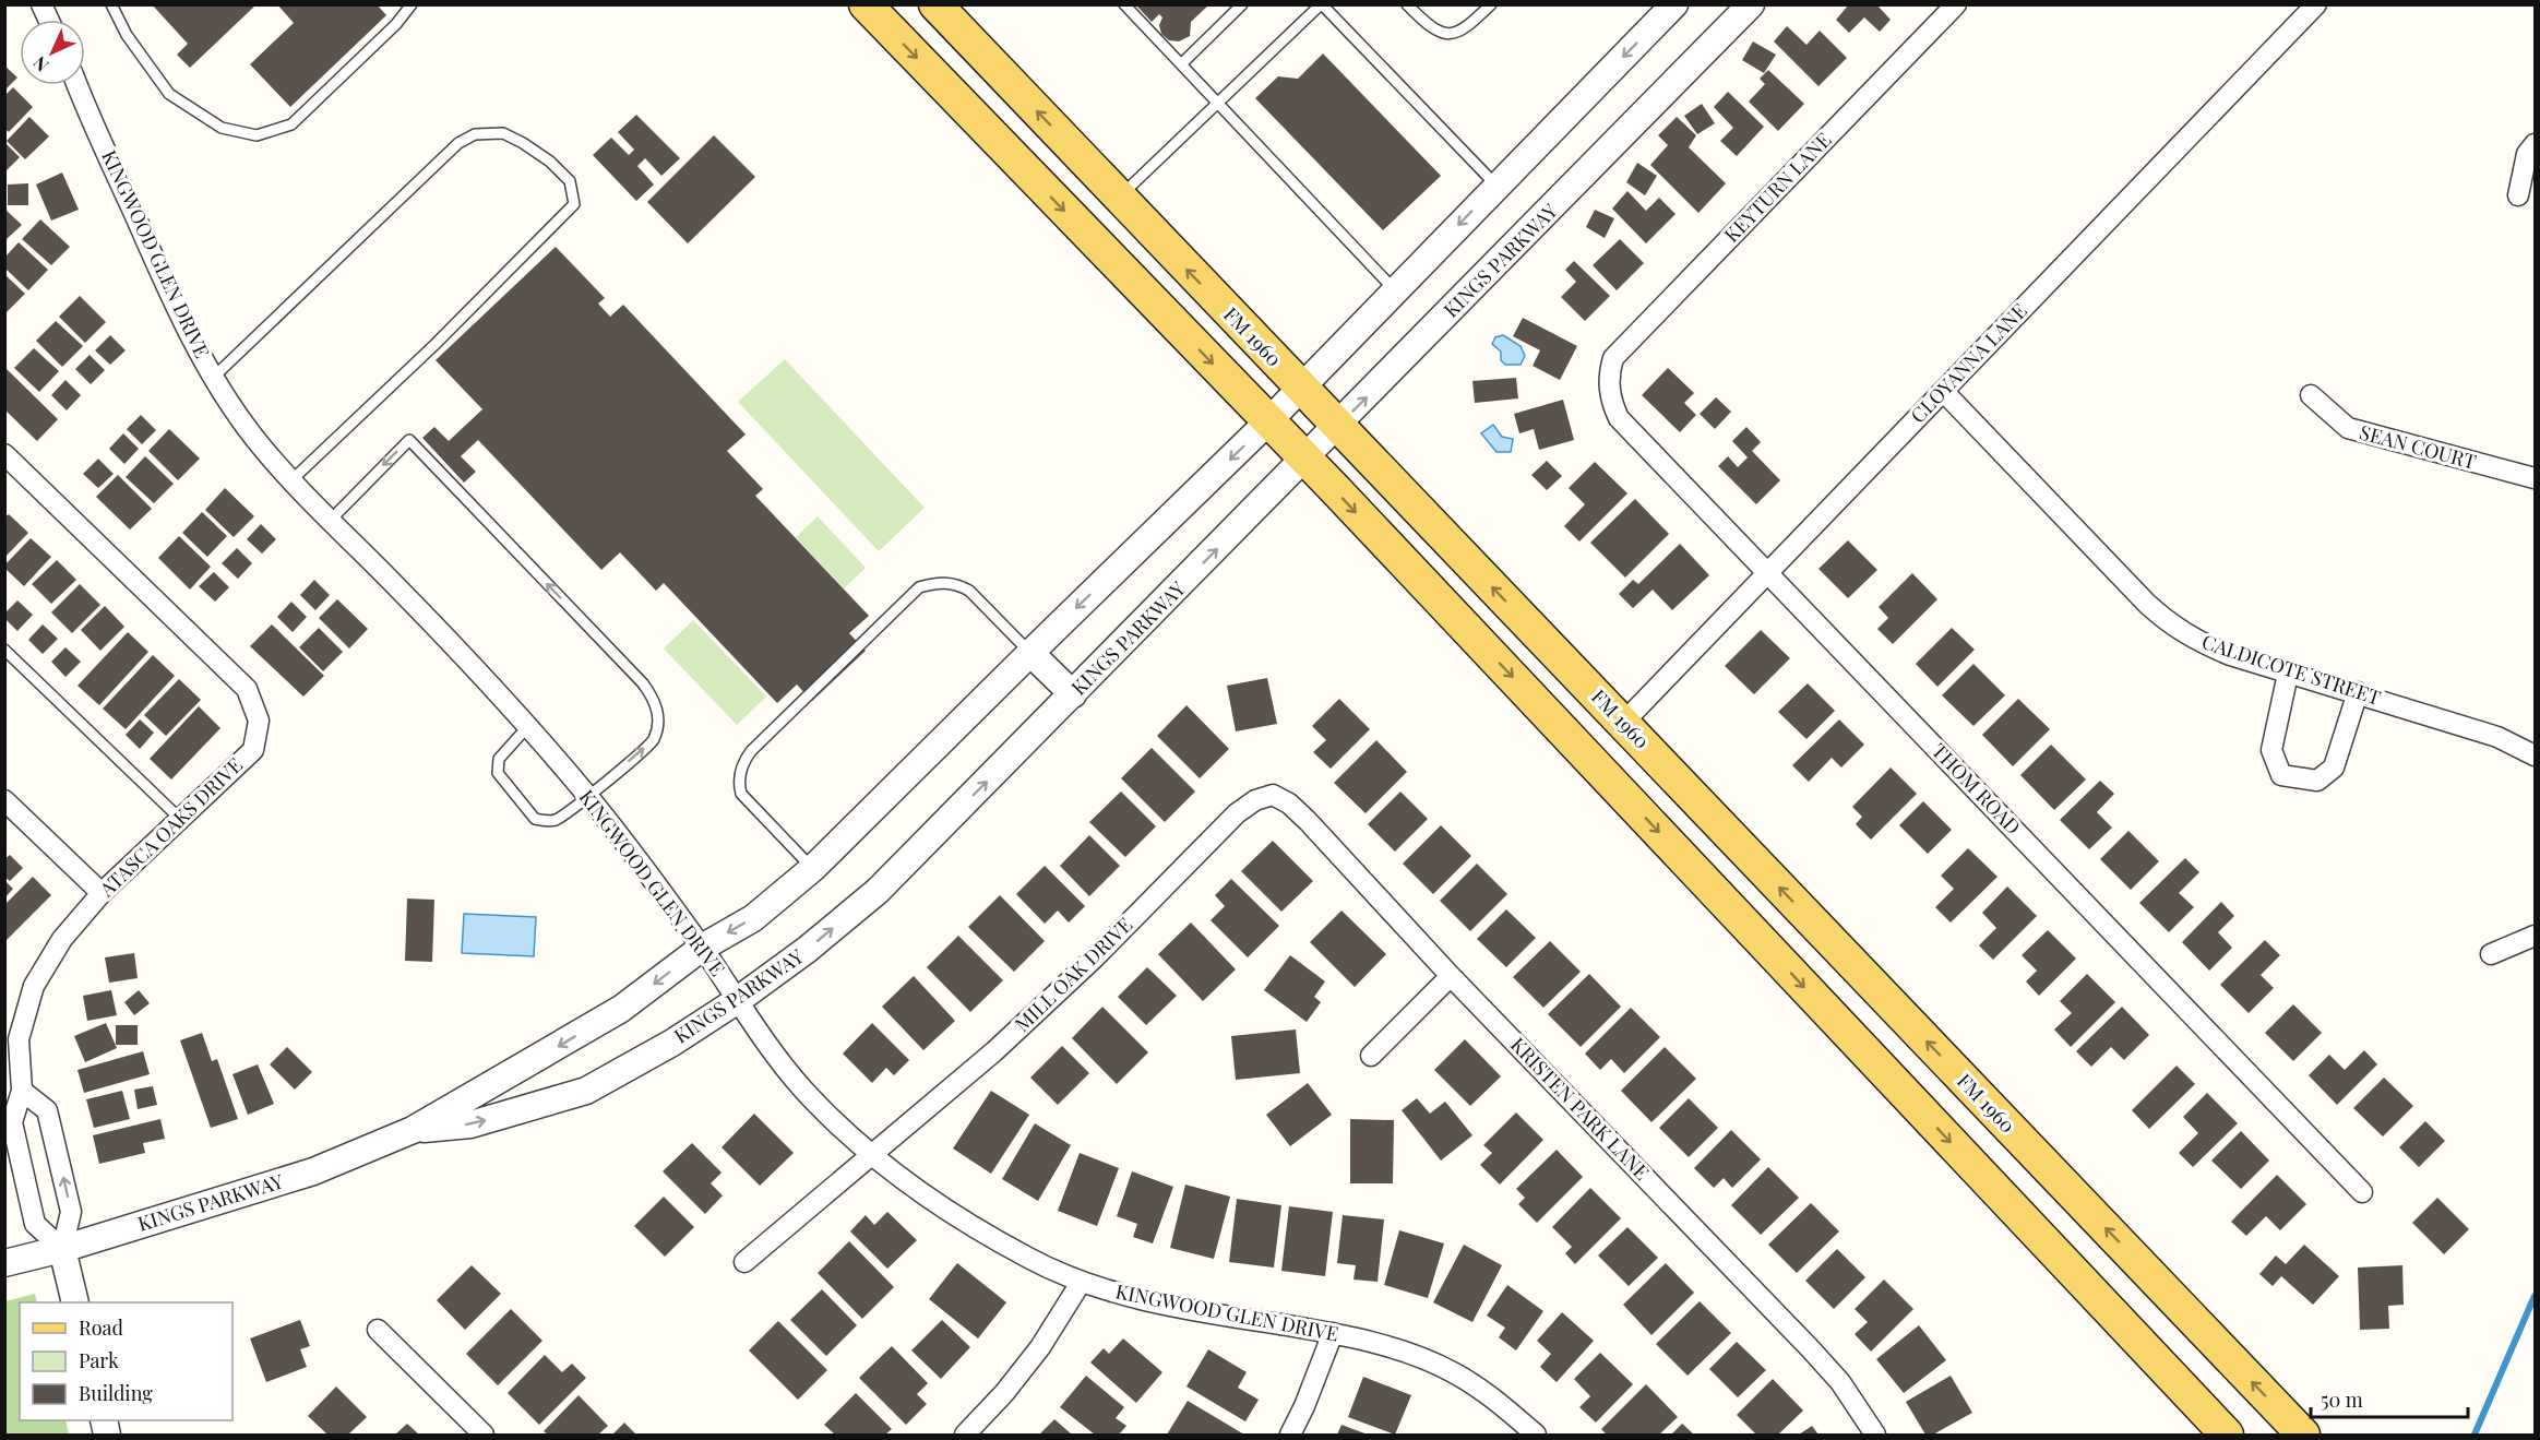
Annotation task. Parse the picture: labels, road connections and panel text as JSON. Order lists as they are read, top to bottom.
{
  "streets": {
    "main road": ["FM 1960"],
    "street": [
      "KEYTURN LANE",
      "KINGWOOD GLEN DRIVE",
      "KINGS PARKWAY",
      "CLOYANNA LANE",
      "SEAN COURT",
      "CALDICOTE STREET",
      "THOM ROAD",
      "ATASCA OAKS DRIVE",
      "MILL OAK DRIVE",
      "KRISTEN PARK LANE"
    ]
  },
  "crossings": [
    ["KEYTURN LANE", "THOM ROAD"],
    ["KINGWOOD GLEN DRIVE", "KINGS PARKWAY"],
    ["KINGWOOD GLEN DRIVE", "MILL OAK DRIVE"],
    ["KINGS PARKWAY", "FM 1960"],
    ["KINGS PARKWAY", "ATASCA OAKS DRIVE"],
    ["FM 1960", "CLOYANNA LANE"],
    ["CLOYANNA LANE", "CALDICOTE STREET"],
    ["CLOYANNA LANE", "THOM ROAD"],
    ["MILL OAK DRIVE", "KRISTEN PARK LANE"]
  ],
  "legend": ["Road", "Park", "Building"],
  "scale_bar": "50 m",
  "north": "bottom left"
}
